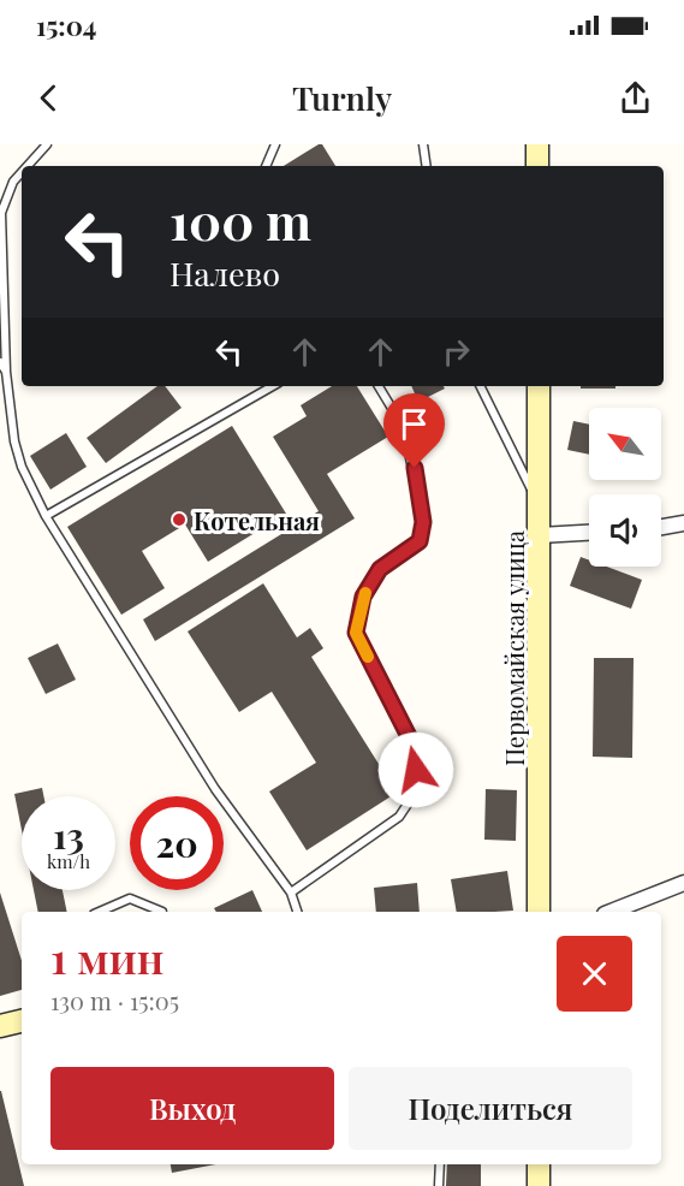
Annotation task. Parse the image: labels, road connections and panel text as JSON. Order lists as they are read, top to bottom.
{
  "streets": {
    "street": ["Первомайская улица"]
  },
  "places": ["Котельная"],
  "north": "top left",
  "page": {
    "status": "15:04",
    "header": "Turnly",
    "turn": ["100 m", "Налево"],
    "speed": "13 km/h",
    "limit": "20",
    "heading": ["1 мин", "130 m · 15:05"],
    "buttons": ["Выход", "Поделиться"]
  }
}
